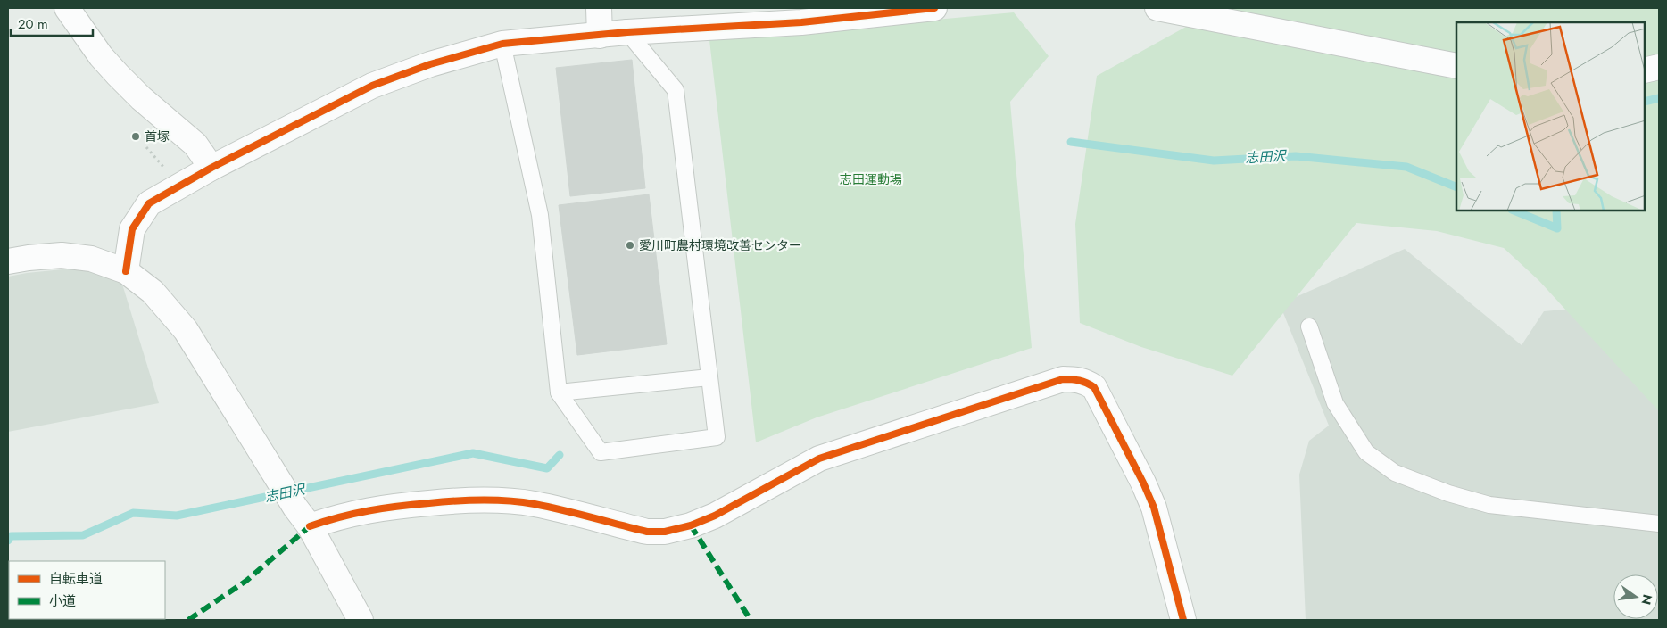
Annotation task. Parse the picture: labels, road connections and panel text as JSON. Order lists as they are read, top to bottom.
{
  "water": ["志田沢"],
  "parks": ["志田運動場"],
  "places": ["首塚", "愛川町農村環境改善センター"],
  "legend": ["自転車道", "小道"],
  "scale_bar": "20 m",
  "north": "right"
}
